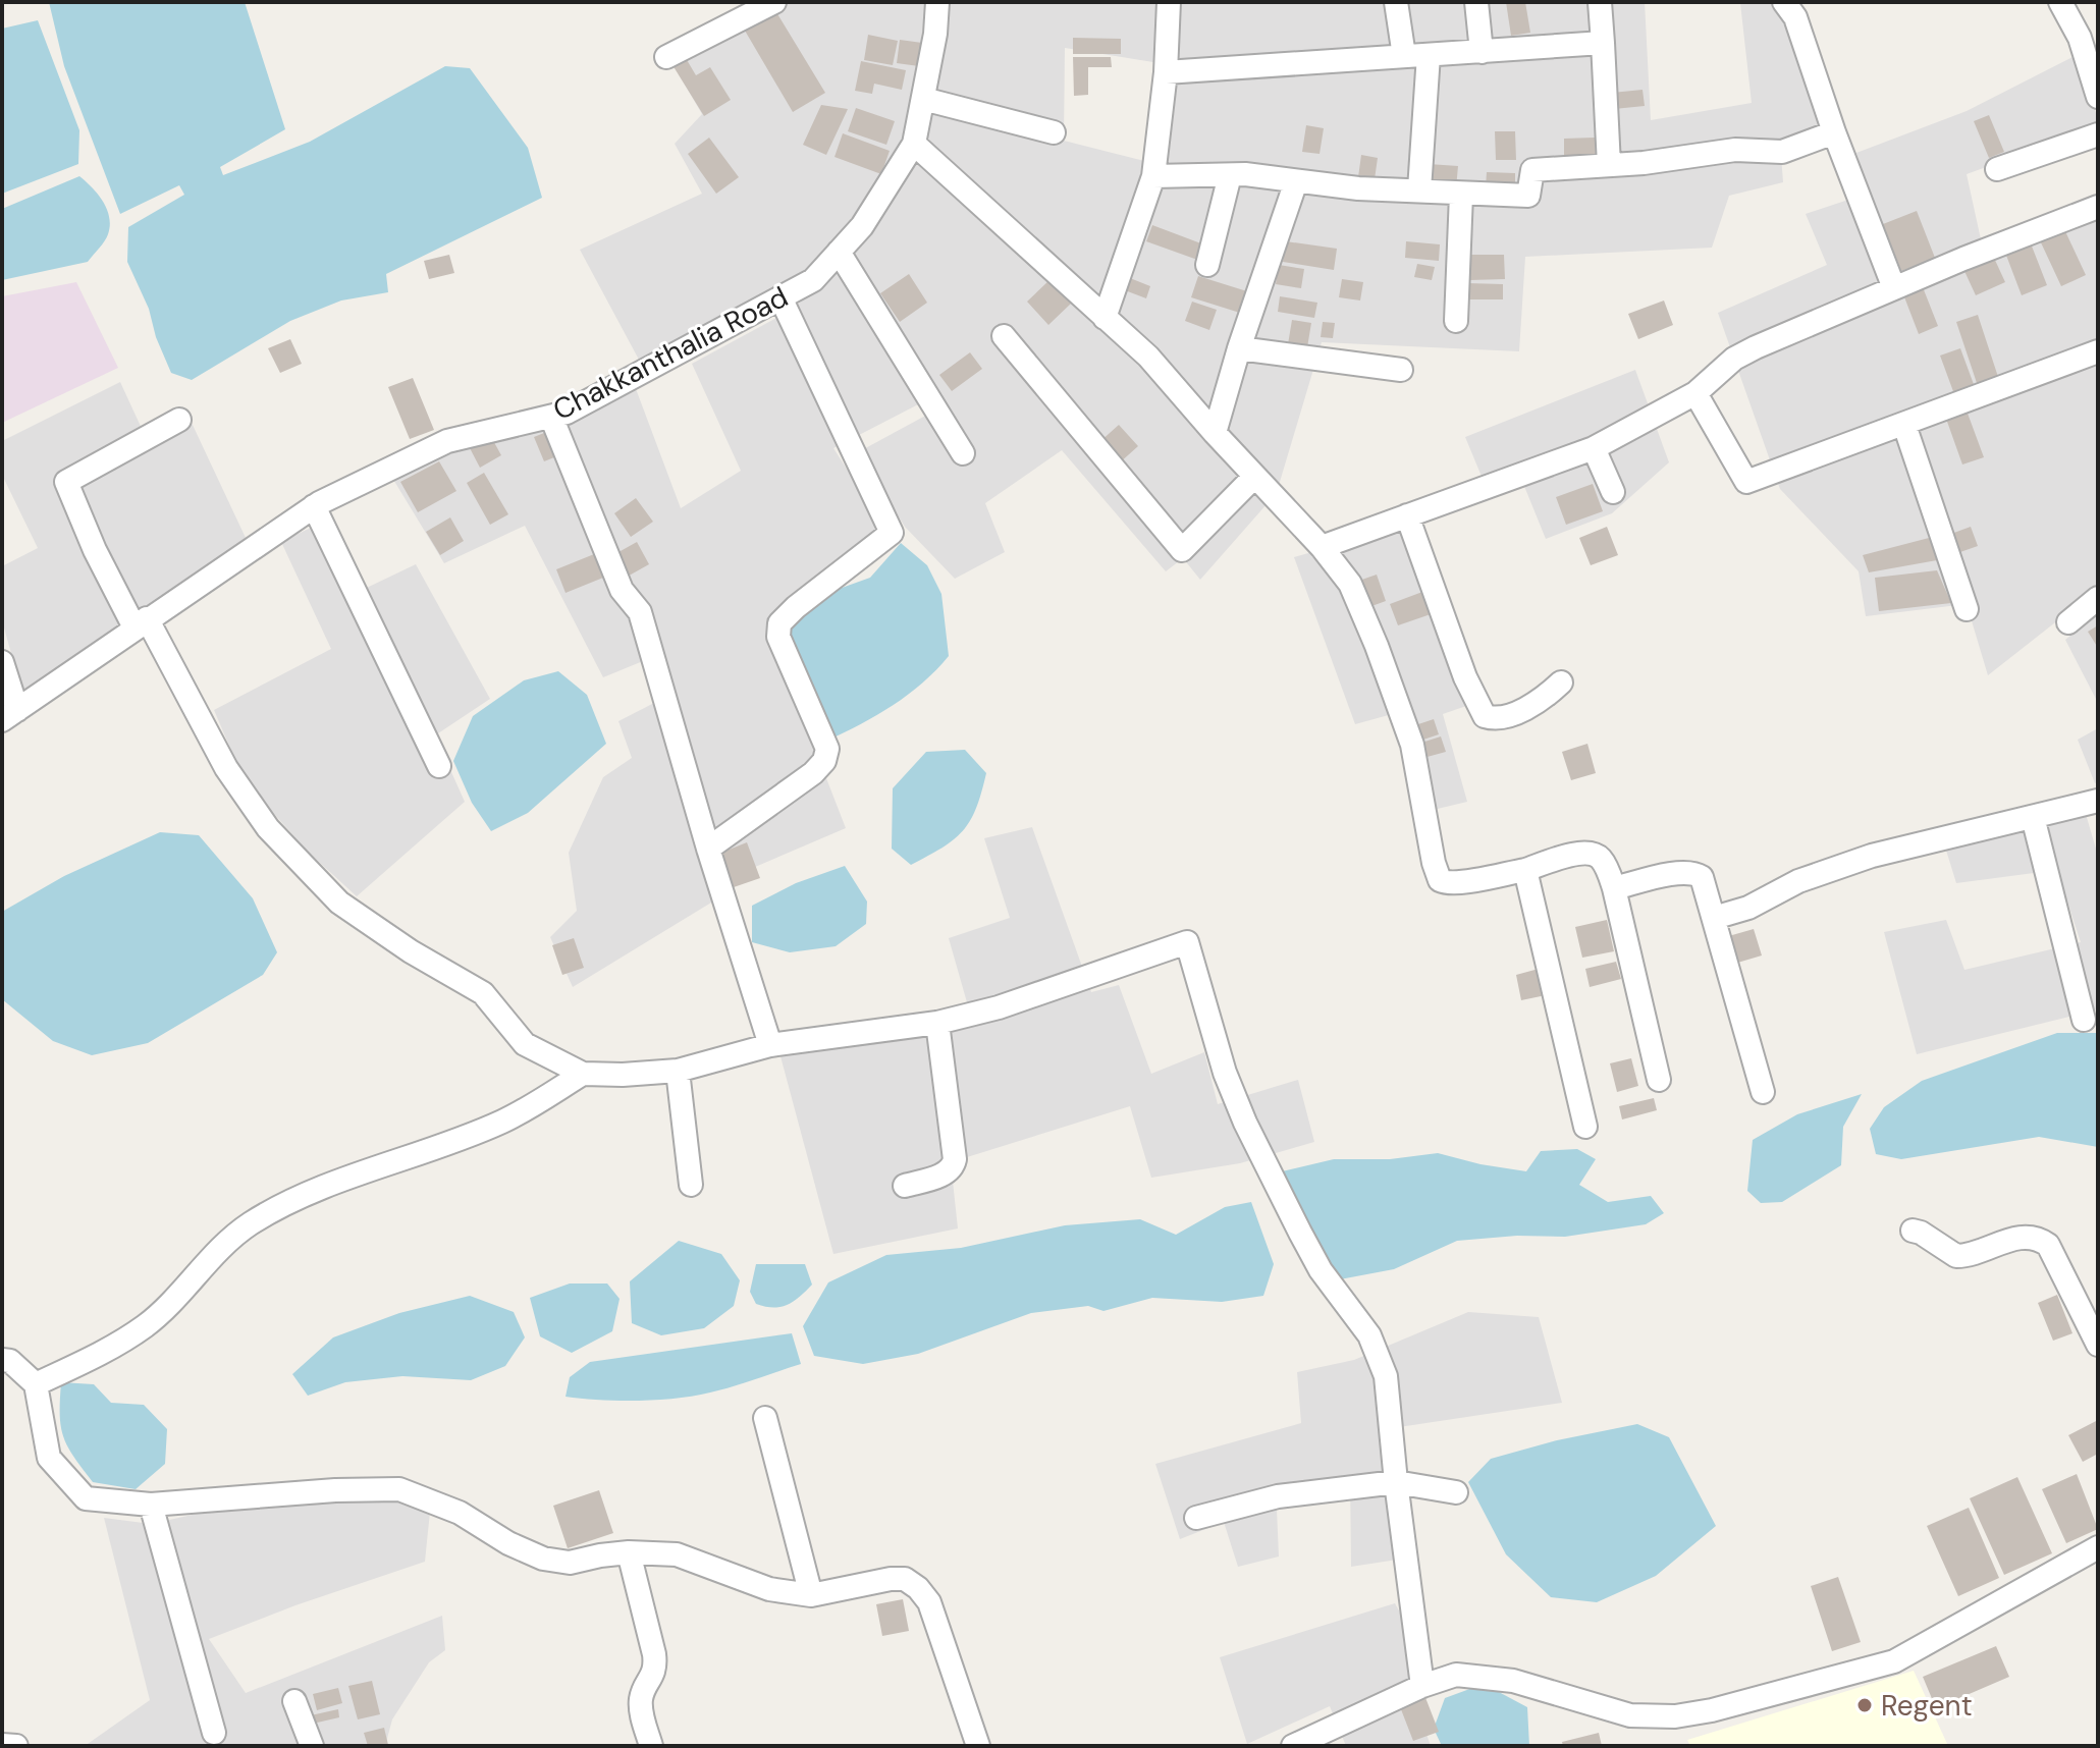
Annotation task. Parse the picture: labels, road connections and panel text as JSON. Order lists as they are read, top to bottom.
{
  "streets": {
    "street": ["Chakkanthalia Road"]
  },
  "places": ["Regent"]
}
